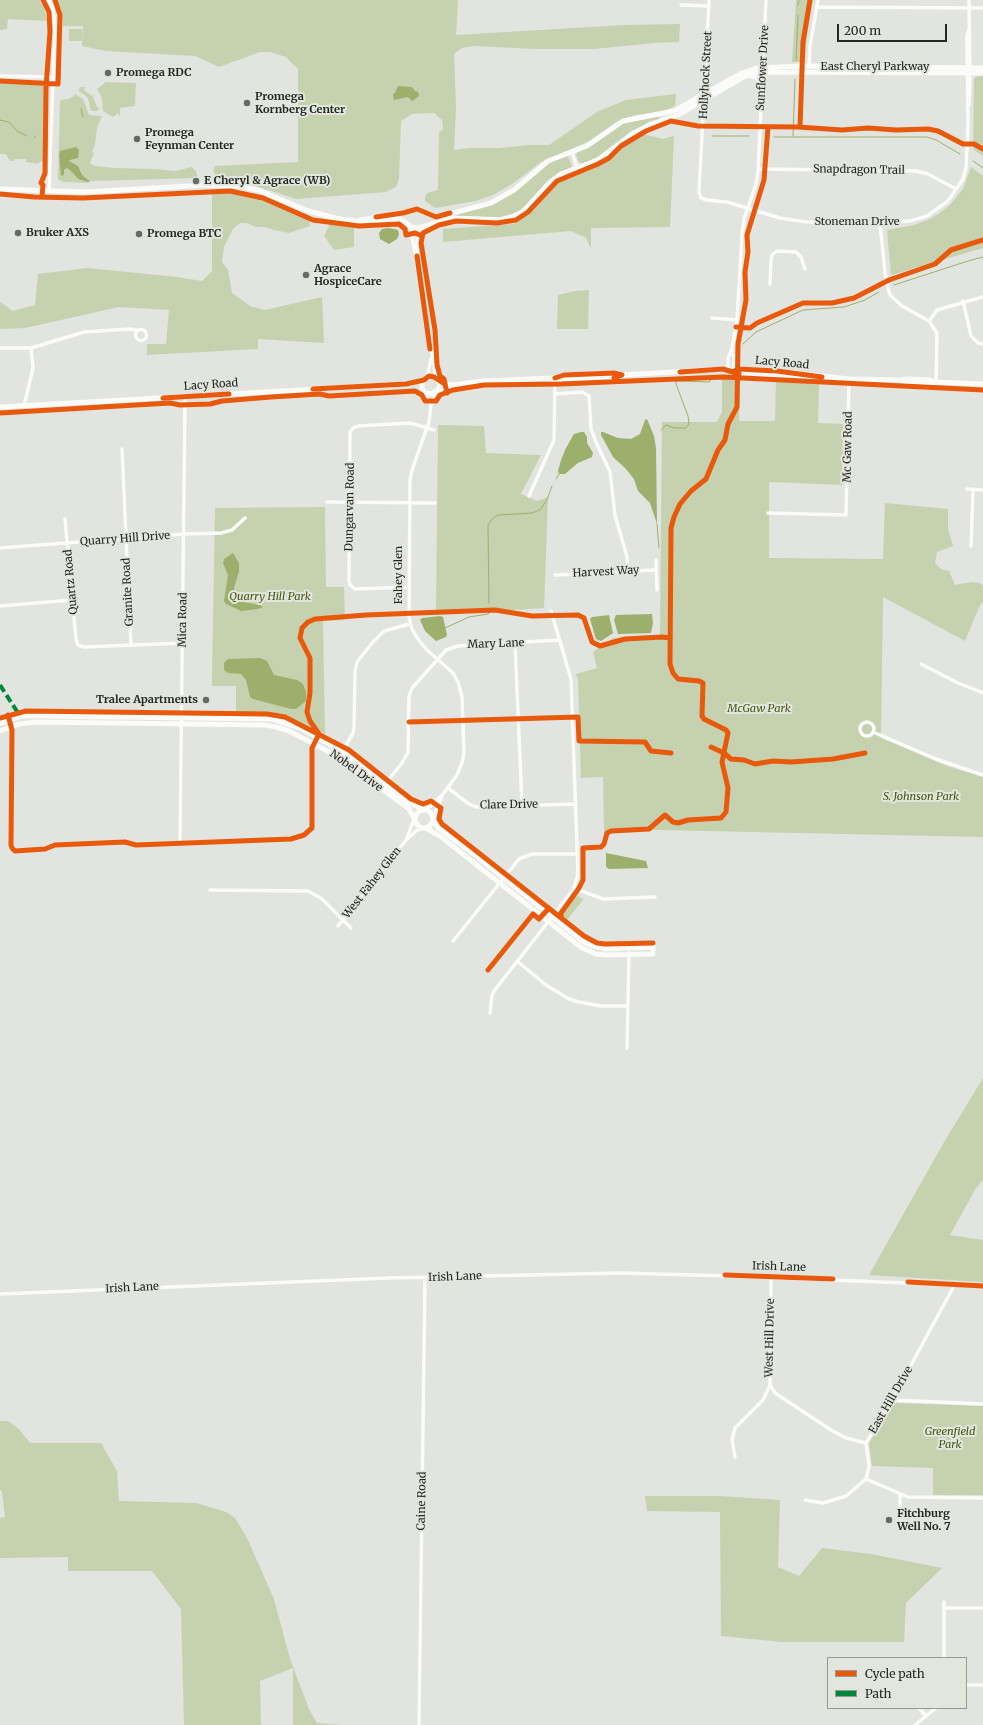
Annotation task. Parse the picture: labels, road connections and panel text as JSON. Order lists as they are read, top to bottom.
{
  "streets": {
    "street": [
      "East Cheryl Parkway",
      "Sunflower Drive",
      "Hollyhock Street",
      "Snapdragon Trail",
      "Stoneman Drive",
      "Lacy Road",
      "Mc Gaw Road",
      "Dungarvan Road",
      "Quarry Hill Drive",
      "Harvest Way",
      "Fahey Glen",
      "Quartz Road",
      "Granite Road",
      "Mica Road",
      "Mary Lane",
      "Nobel Drive",
      "Clare Drive",
      "West Fahey Glen",
      "Irish Lane",
      "West Hill Drive",
      "East Hill Drive",
      "Caine Road"
    ]
  },
  "crossings": [
    ["East Cheryl Parkway", "Sunflower Drive"],
    ["East Cheryl Parkway", "Hollyhock Street"],
    ["East Cheryl Parkway", "Stoneman Drive"],
    ["Sunflower Drive", "Snapdragon Trail"],
    ["Sunflower Drive", "Stoneman Drive"],
    ["Sunflower Drive", "Lacy Road"],
    ["Hollyhock Street", "Stoneman Drive"],
    ["Snapdragon Trail", "Stoneman Drive"],
    ["Lacy Road", "Mc Gaw Road"],
    ["Lacy Road", "Fahey Glen"],
    ["Lacy Road", "Mica Road"],
    ["Dungarvan Road", "Fahey Glen"],
    ["Quarry Hill Drive", "Quartz Road"],
    ["Quarry Hill Drive", "Granite Road"],
    ["Quarry Hill Drive", "Mica Road"],
    ["Fahey Glen", "Mary Lane"],
    ["Fahey Glen", "Nobel Drive"],
    ["Fahey Glen", "Clare Drive"],
    ["Fahey Glen", "West Fahey Glen"],
    ["Quartz Road", "Granite Road"],
    ["Mica Road", "Nobel Drive"],
    ["Mary Lane", "Nobel Drive"],
    ["Irish Lane", "West Hill Drive"],
    ["Irish Lane", "East Hill Drive"],
    ["Irish Lane", "Caine Road"]
  ],
  "parks": [
    "Quarry Hill Park",
    "McGaw Park",
    "S. Johnson Park",
    "Greenfield Park"
  ],
  "places": [
    "Promega RDC",
    "Promega Kornberg Center",
    "Promega Feynman Center",
    "E Cheryl & Agrace (WB)",
    "Bruker AXS",
    "Promega BTC",
    "Agrace HospiceCare",
    "Tralee Apartments",
    "Fitchburg Well No. 7"
  ],
  "legend": ["Cycle path", "Path"],
  "scale_bar": "200 m"
}
